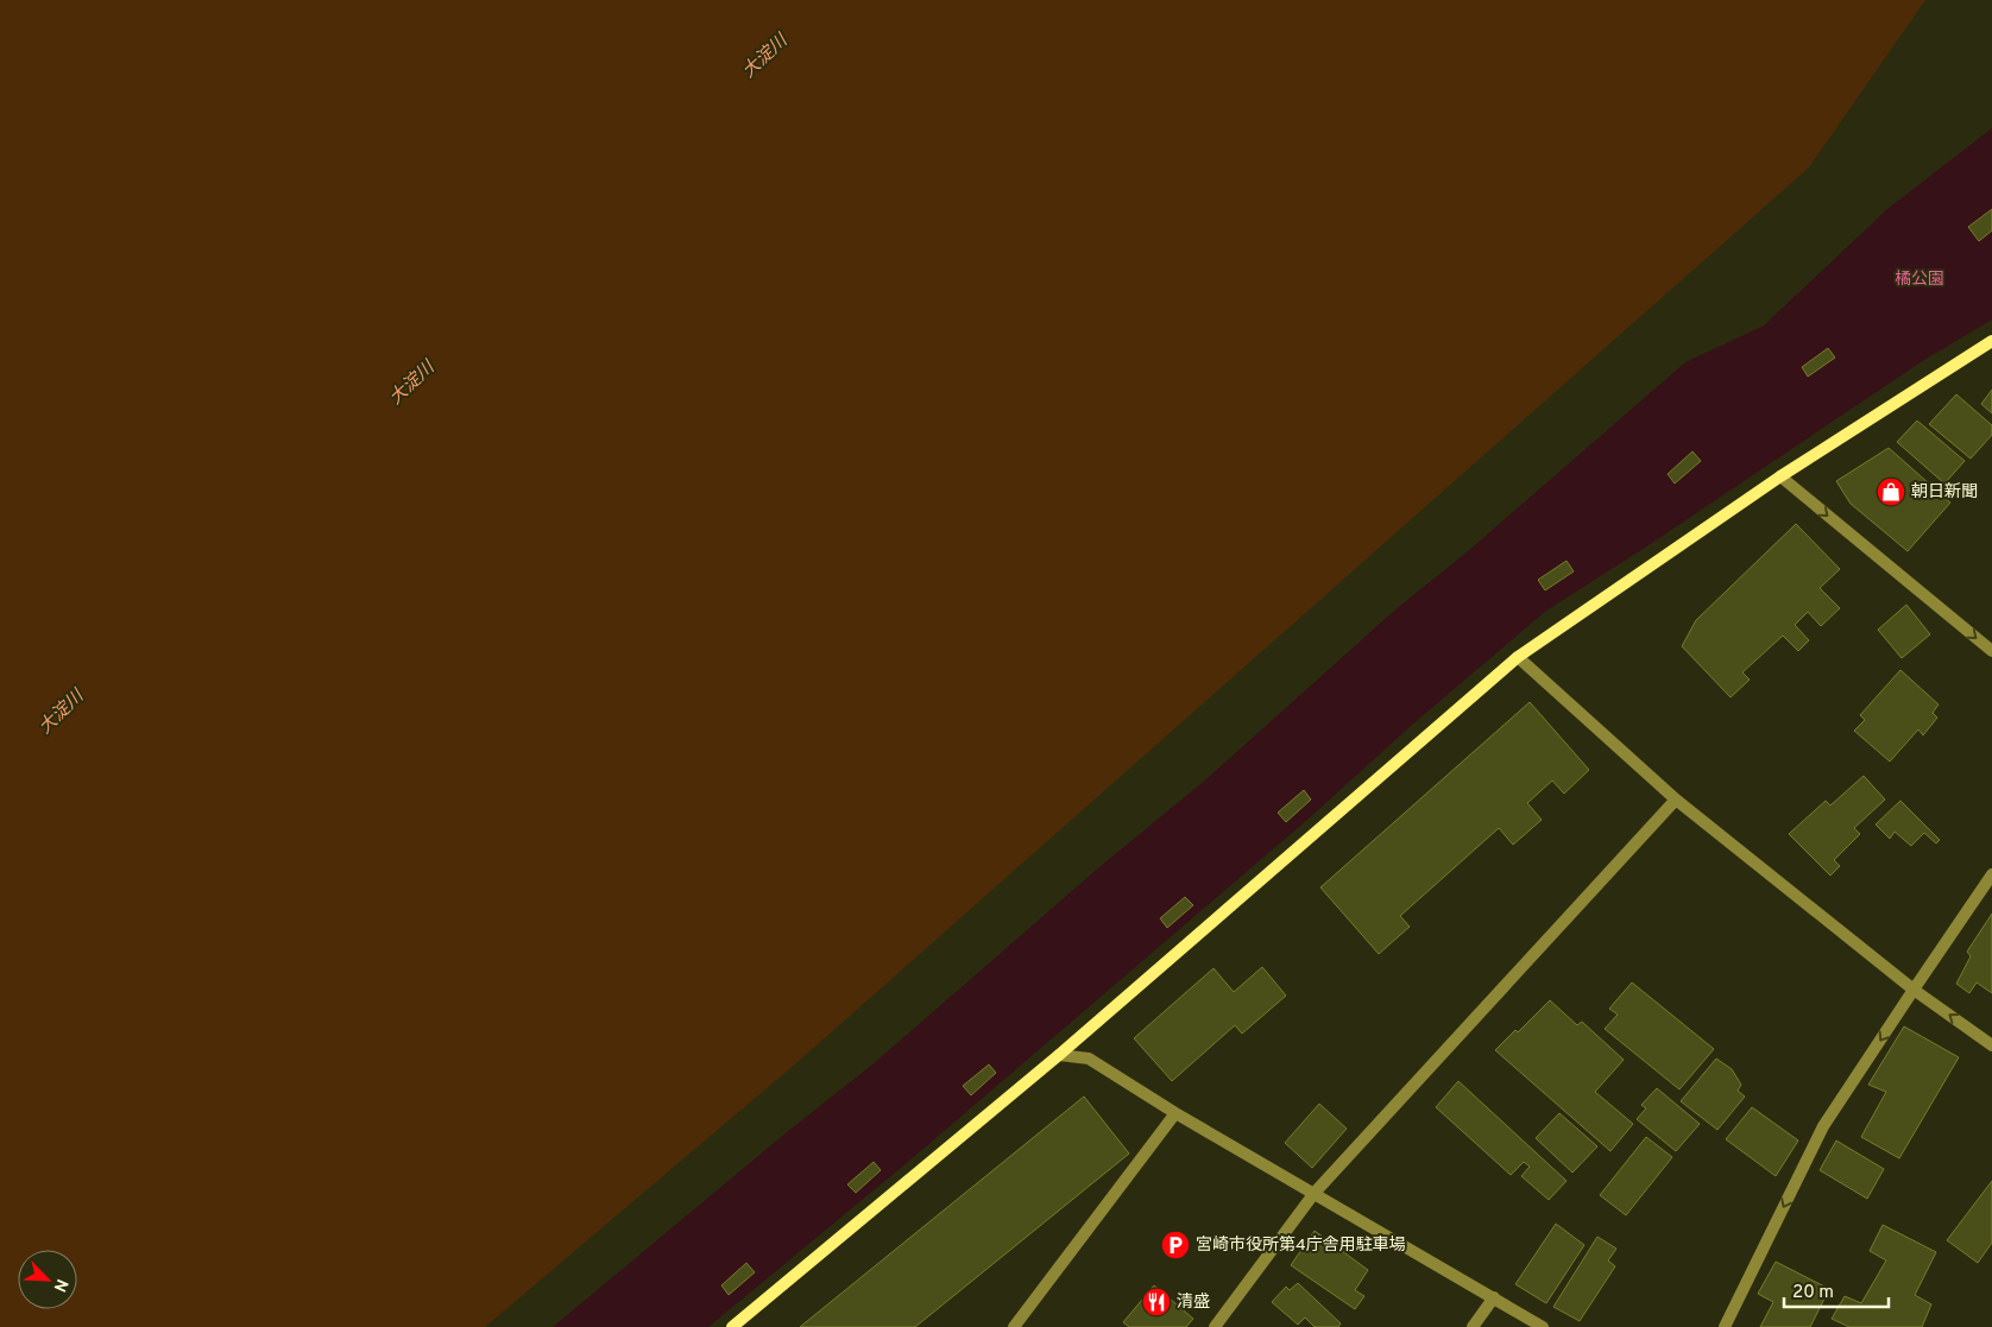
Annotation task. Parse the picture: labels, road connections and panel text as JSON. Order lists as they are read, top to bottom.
{
  "water": ["大淀川"],
  "parks": ["橘公園"],
  "places": {
    "shop": ["朝日新聞"],
    "parking": ["宮崎市役所第4庁舎用駐車場"],
    "restaurant": ["清盛"]
  },
  "scale_bar": "20 m",
  "north": "bottom right"
}
